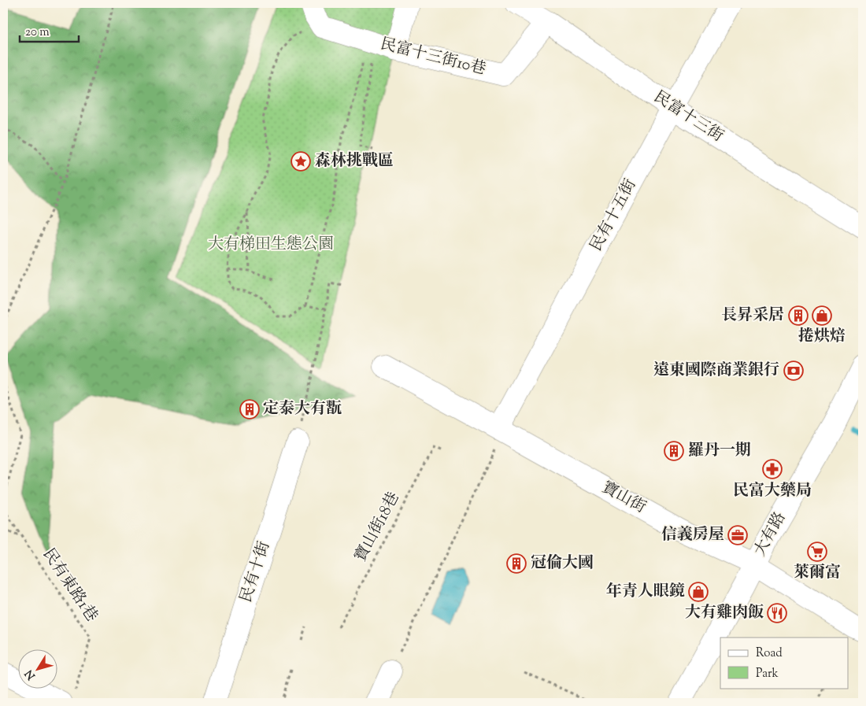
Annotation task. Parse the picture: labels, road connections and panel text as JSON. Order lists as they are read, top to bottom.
{
  "streets": {
    "street": [
      "民富十三街10巷",
      "民富十三街",
      "民有十五街",
      "寶山街",
      "大有路",
      "民有十街"
    ],
    "path": ["寶山街18巷", "民有東路1巷"]
  },
  "crossings": [
    ["民富十三街10巷", "民富十三街"],
    ["民富十三街", "民有十五街"],
    ["民有十五街", "寶山街"],
    ["寶山街", "大有路"]
  ],
  "parks": ["大有梯田生態公園"],
  "places": {
    "place": ["森林挑戰區"],
    "building": [
      "長昇采居",
      "定泰大有翫",
      "羅丹一期",
      "冠倫大國"
    ],
    "shop": ["捲烘焙", "年青人眼鏡"],
    "bank": ["遠東國際商業銀行"],
    "pharmacy": ["民富大藥局"],
    "office": ["信義房屋"],
    "supermarket": ["萊爾富"],
    "restaurant": ["大有雞肉飯"]
  },
  "legend": ["Road", "Park"],
  "scale_bar": "20 m",
  "north": "bottom left"
}
